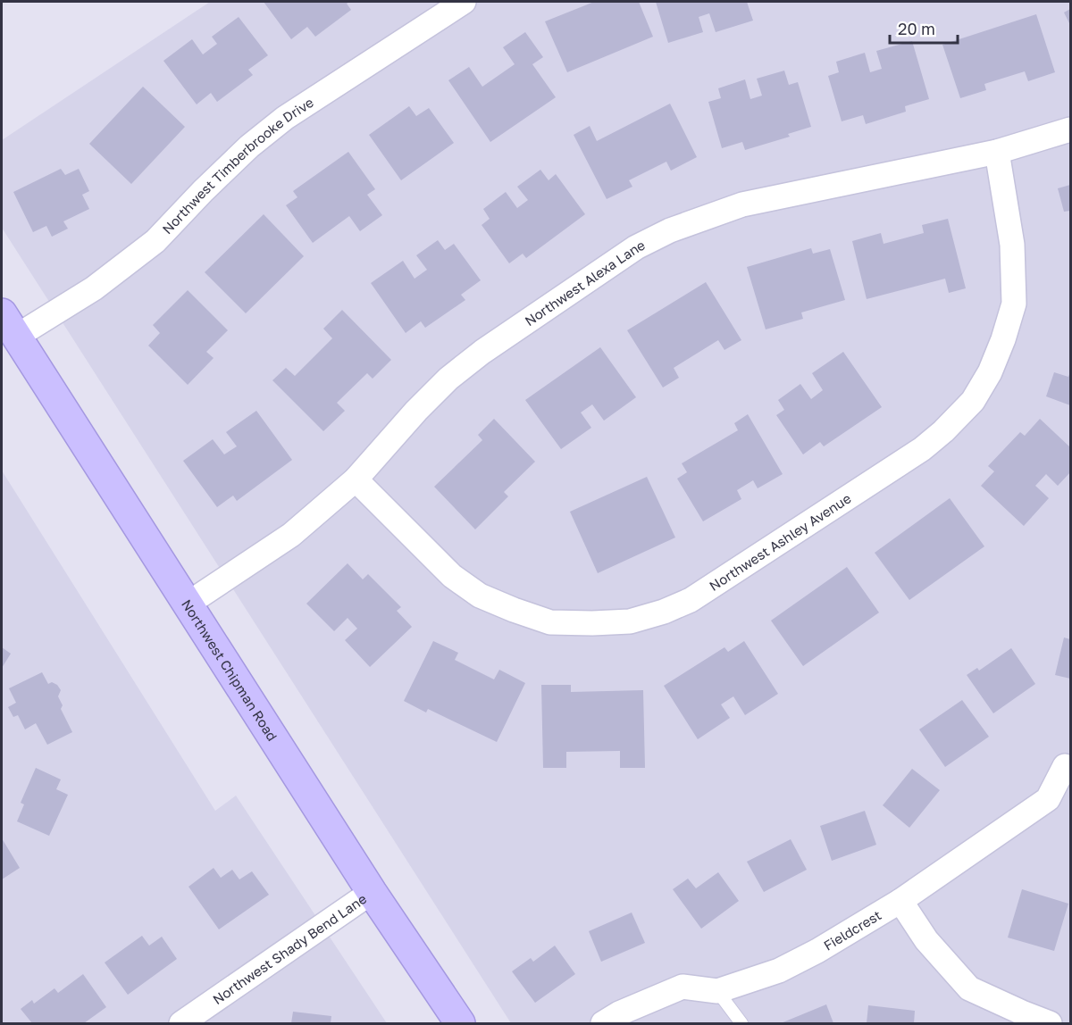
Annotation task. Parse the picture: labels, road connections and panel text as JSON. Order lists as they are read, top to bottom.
{
  "streets": {
    "main road": ["Northwest Chipman Road"],
    "street": [
      "Northwest Timberbrooke Drive",
      "Northwest Alexa Lane",
      "Northwest Ashley Avenue",
      "Fieldcrest",
      "Northwest Shady Bend Lane"
    ]
  },
  "crossings": [
    ["Northwest Timberbrooke Drive", "Northwest Chipman Road"],
    ["Northwest Alexa Lane", "Northwest Ashley Avenue"],
    ["Northwest Alexa Lane", "Northwest Chipman Road"],
    ["Northwest Chipman Road", "Northwest Shady Bend Lane"]
  ],
  "scale_bar": "20 m"
}
